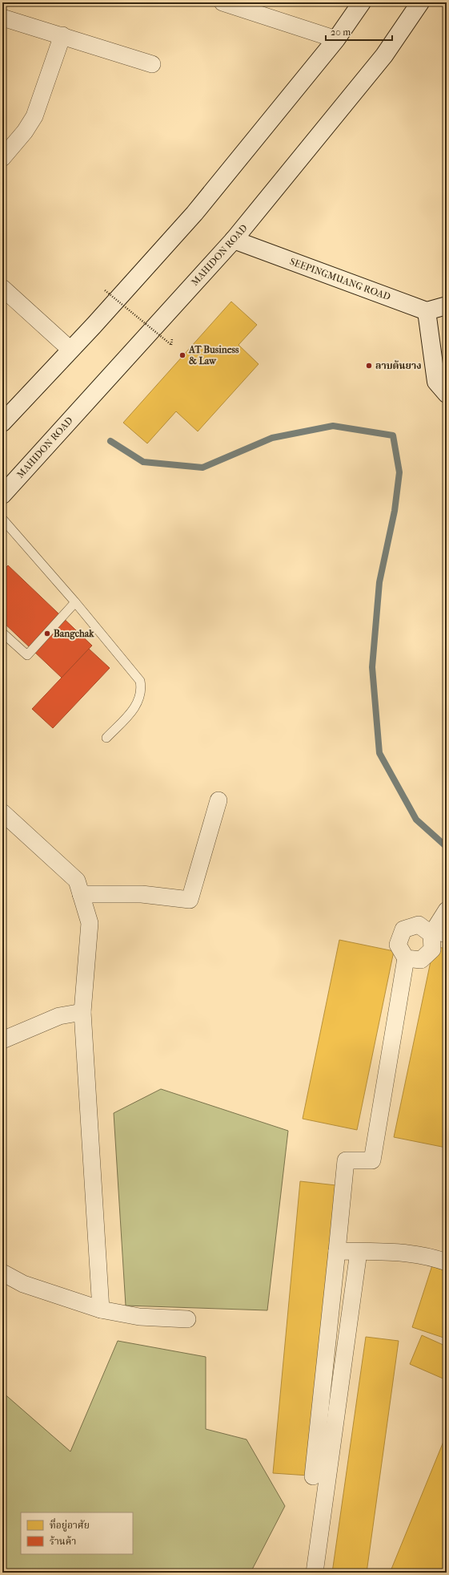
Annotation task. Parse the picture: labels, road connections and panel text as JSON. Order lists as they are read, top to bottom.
{
  "streets": {
    "main road": ["MAHIDON ROAD", "SEEPINGMUANG ROAD"]
  },
  "crossings": [
    ["MAHIDON ROAD", "SEEPINGMUANG ROAD"]
  ],
  "places": ["AT Business & Law", "ลาบต้นยาง", "Bangchak"],
  "legend": ["ที่อยู่อาศัย", "ร้านค้า"],
  "scale_bar": "20 m"
}
